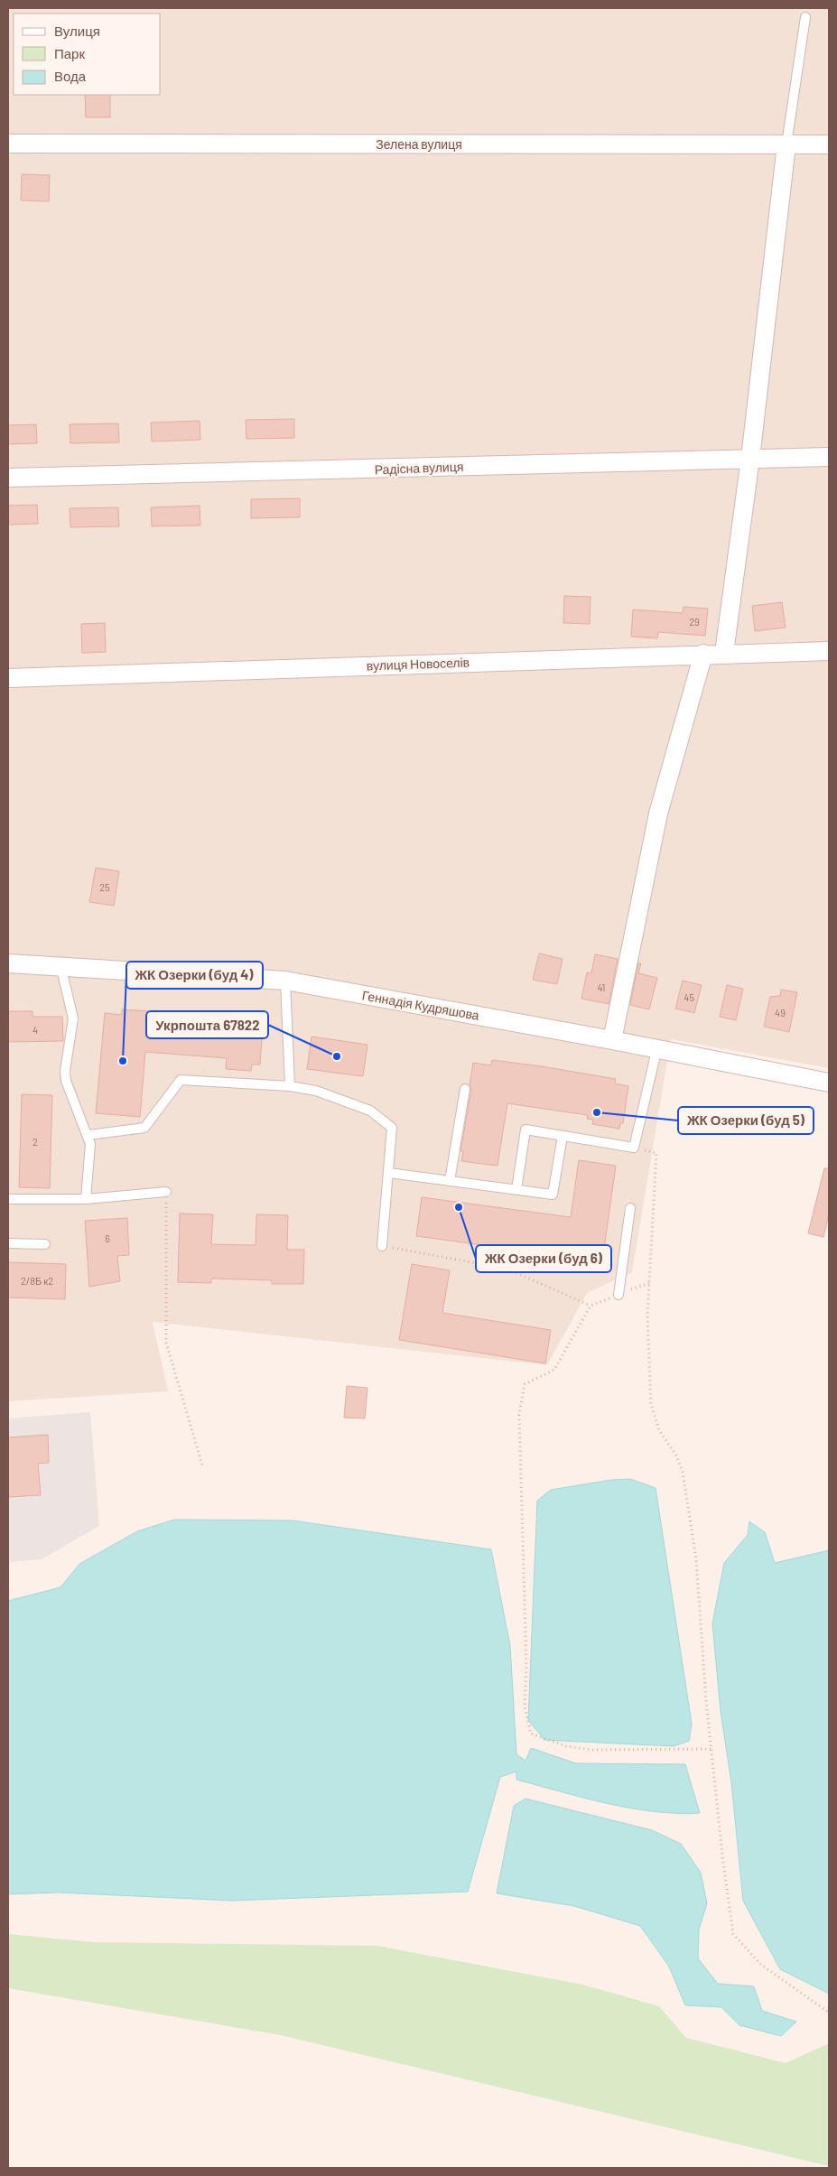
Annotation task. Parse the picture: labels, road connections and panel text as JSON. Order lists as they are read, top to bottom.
{
  "streets": {
    "street": [
      "Зелена вулиця",
      "Радісна вулиця",
      "вулиця Новоселів",
      "Геннадія Кудряшова"
    ]
  },
  "places": [
    "Укрпошта 67822",
    "ЖК Озерки (буд 4)",
    "ЖК Озерки (буд 5)",
    "ЖК Озерки (буд 6)"
  ],
  "house_numbers": [
    "29",
    "25",
    "41",
    "45",
    "49",
    "4",
    "2",
    "6",
    "2/8Б к2"
  ],
  "legend": ["Вулиця", "Парк", "Вода"]
}
